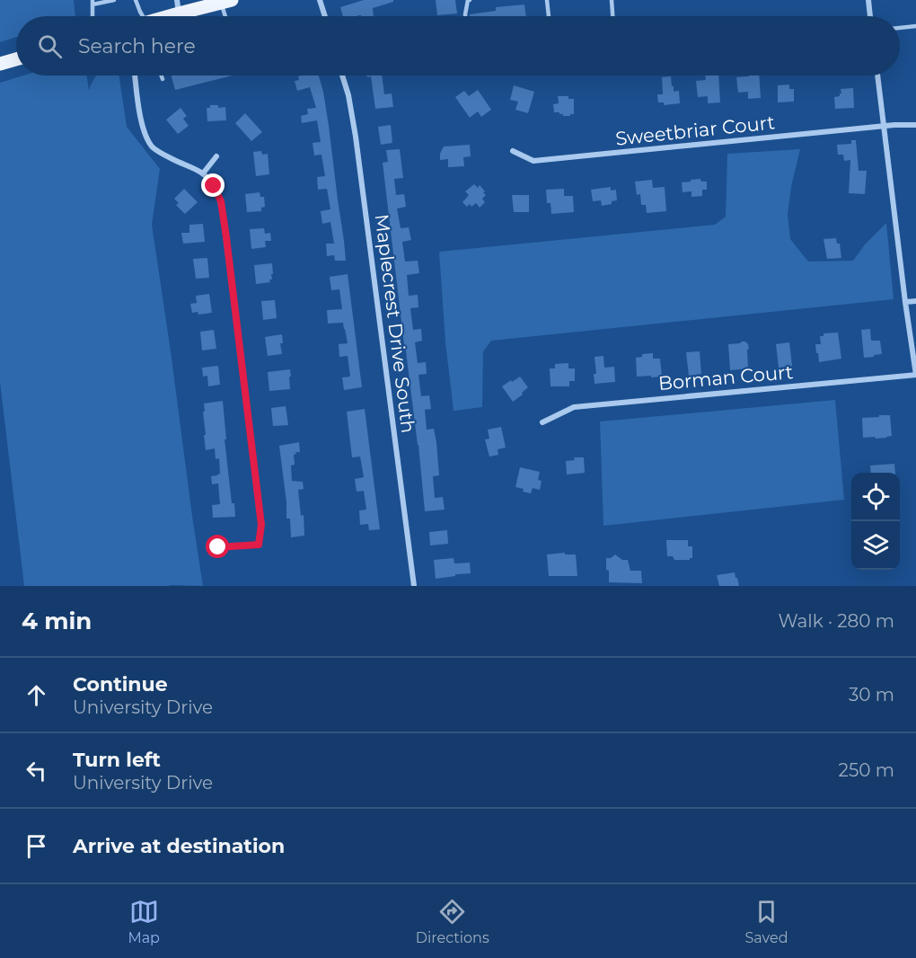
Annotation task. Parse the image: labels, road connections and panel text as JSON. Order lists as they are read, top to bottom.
{
  "streets": {
    "street": ["Sweetbriar Court", "Maplecrest Drive South", "Borman Court"]
  },
  "page": {
    "search": "Search here",
    "heading": ["4 min", "Walk · 280 m"],
    "list": [
      ["Continue", "University Drive", "30 m"],
      ["Turn left", "University Drive", "250 m"],
      "Arrive at destination"
    ],
    "nav": ["Map", "Directions", "Saved"]
  }
}
